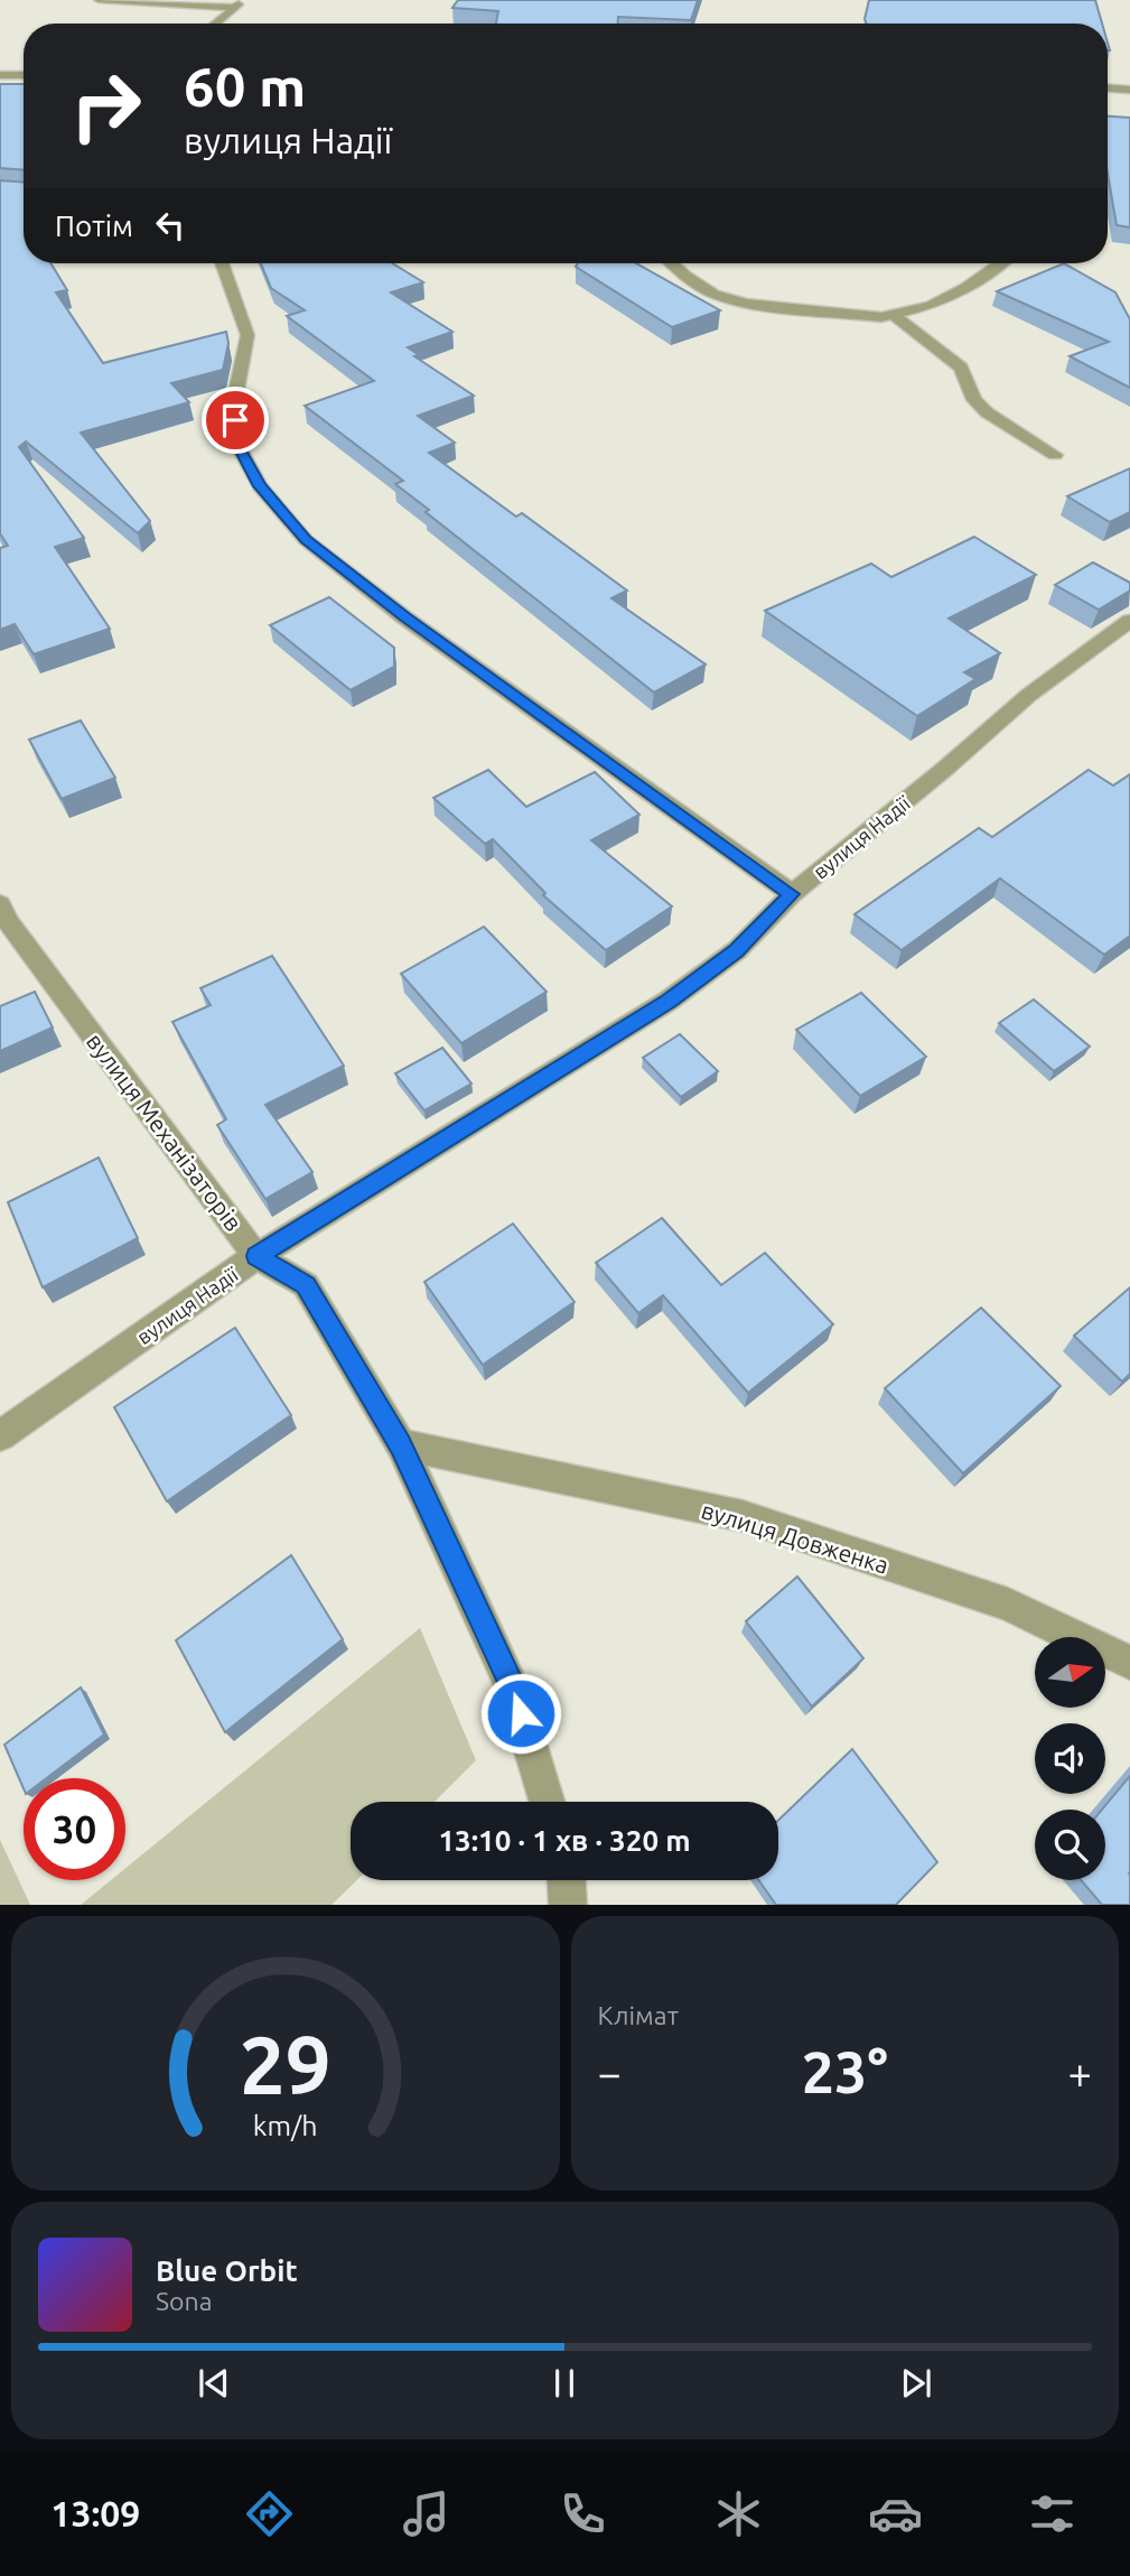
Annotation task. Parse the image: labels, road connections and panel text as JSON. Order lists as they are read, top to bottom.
{
  "streets": {
    "street": ["вулиця Надії", "вулиця Механізаторів", "вулиця Довженка"]
  },
  "crossings": [
    ["вулиця Надії", "вулиця Механізаторів"],
    ["вулиця Механізаторів", "вулиця Довженка"]
  ],
  "north": "right",
  "page": {
    "turn": ["60 m", "вулиця Надії"],
    "then": "Потім",
    "limit": "30",
    "trip": "13:10 · 1 хв · 320 m",
    "tile": "Клімат",
    "heat": ["−", "23°", "+"],
    "song": ["Blue Orbit", "Sona"],
    "tabs": "13:09",
    "gauge": ["29", "km/h"]
  }
}
